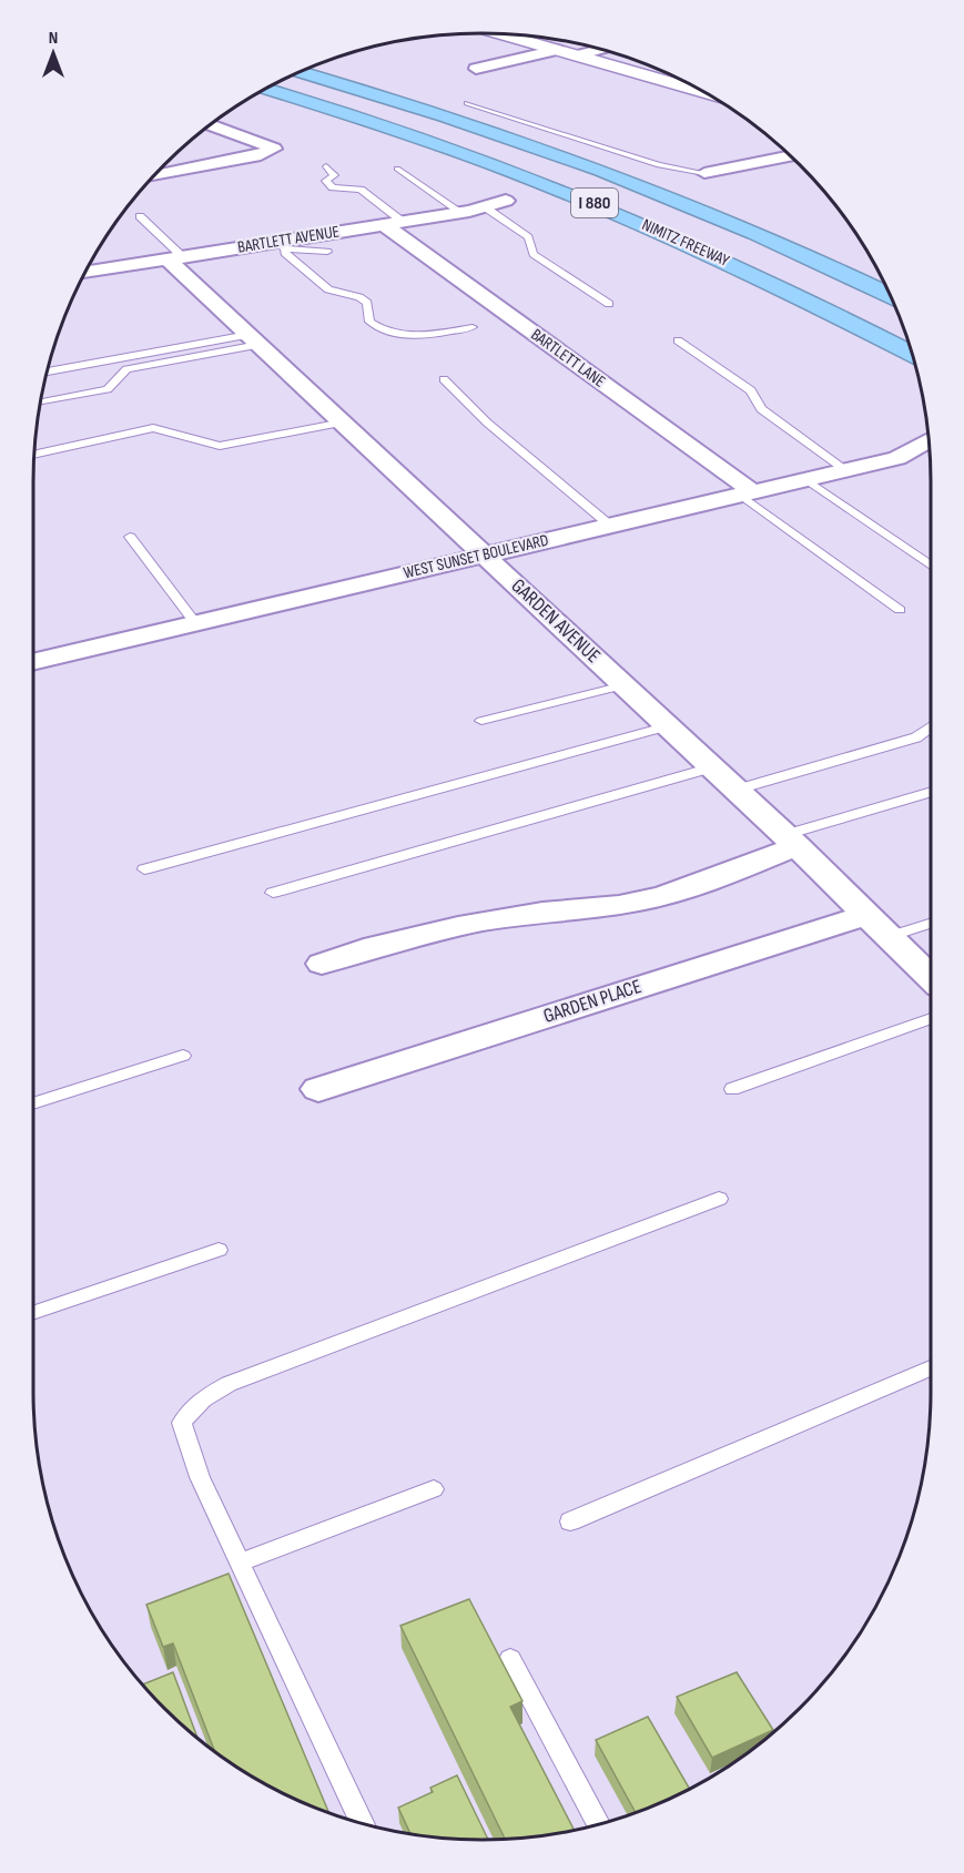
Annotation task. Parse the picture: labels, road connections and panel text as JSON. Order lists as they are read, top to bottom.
{
  "streets": {
    "highway": ["I 880", "NIMITZ FREEWAY"],
    "street": [
      "BARTLETT AVENUE",
      "BARTLETT LANE",
      "WEST SUNSET BOULEVARD",
      "GARDEN AVENUE",
      "GARDEN PLACE"
    ]
  },
  "crossings": [
    ["BARTLETT AVENUE", "BARTLETT LANE"],
    ["BARTLETT AVENUE", "GARDEN AVENUE"],
    ["BARTLETT LANE", "WEST SUNSET BOULEVARD"],
    ["WEST SUNSET BOULEVARD", "GARDEN AVENUE"],
    ["GARDEN AVENUE", "GARDEN PLACE"]
  ],
  "north": "top"
}
